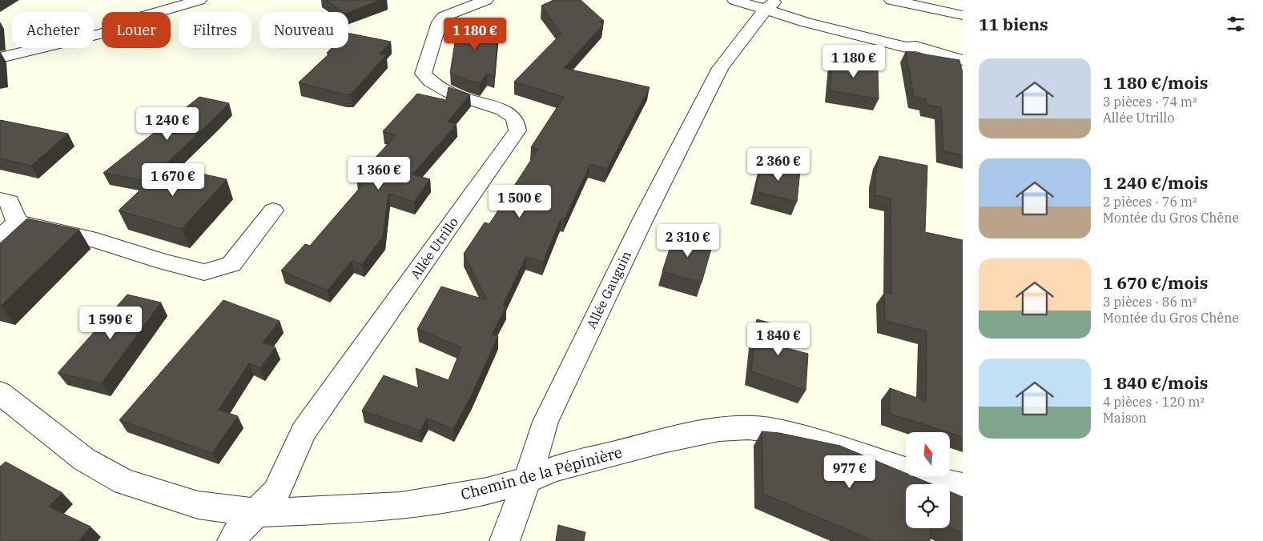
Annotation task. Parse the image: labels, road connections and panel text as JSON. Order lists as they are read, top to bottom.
{
  "streets": {
    "street": ["Allée Utrillo", "Allée Gauguin", "Chemin de la Pépinière"]
  },
  "crossings": [
    ["Allée Utrillo", "Chemin de la Pépinière"],
    ["Allée Gauguin", "Chemin de la Pépinière"]
  ],
  "north": "top",
  "page": {
    "heading": "11 biens",
    "chip": [
      "Acheter",
      "Louer",
      "Filtres",
      "Nouveau"
    ],
    "price": [
      "1 180 €",
      "1 180 €",
      "1 240 €",
      "2 360 €",
      "1 360 €",
      "1 670 €",
      "1 500 €",
      "2 310 €",
      "1 590 €",
      "1 840 €",
      "977 €"
    ],
    "list": [
      {
        "name": "1 180 €/mois",
        "note": "3 pièces · 74 m² · Allée Utrillo"
      },
      {
        "name": "1 240 €/mois",
        "note": "2 pièces · 76 m² · Montée du Gros Chêne"
      },
      {
        "name": "1 670 €/mois",
        "note": "3 pièces · 86 m² · Montée du Gros Chêne"
      },
      {
        "name": "1 840 €/mois",
        "note": "4 pièces · 120 m² · Maison"
      }
    ]
  }
}
